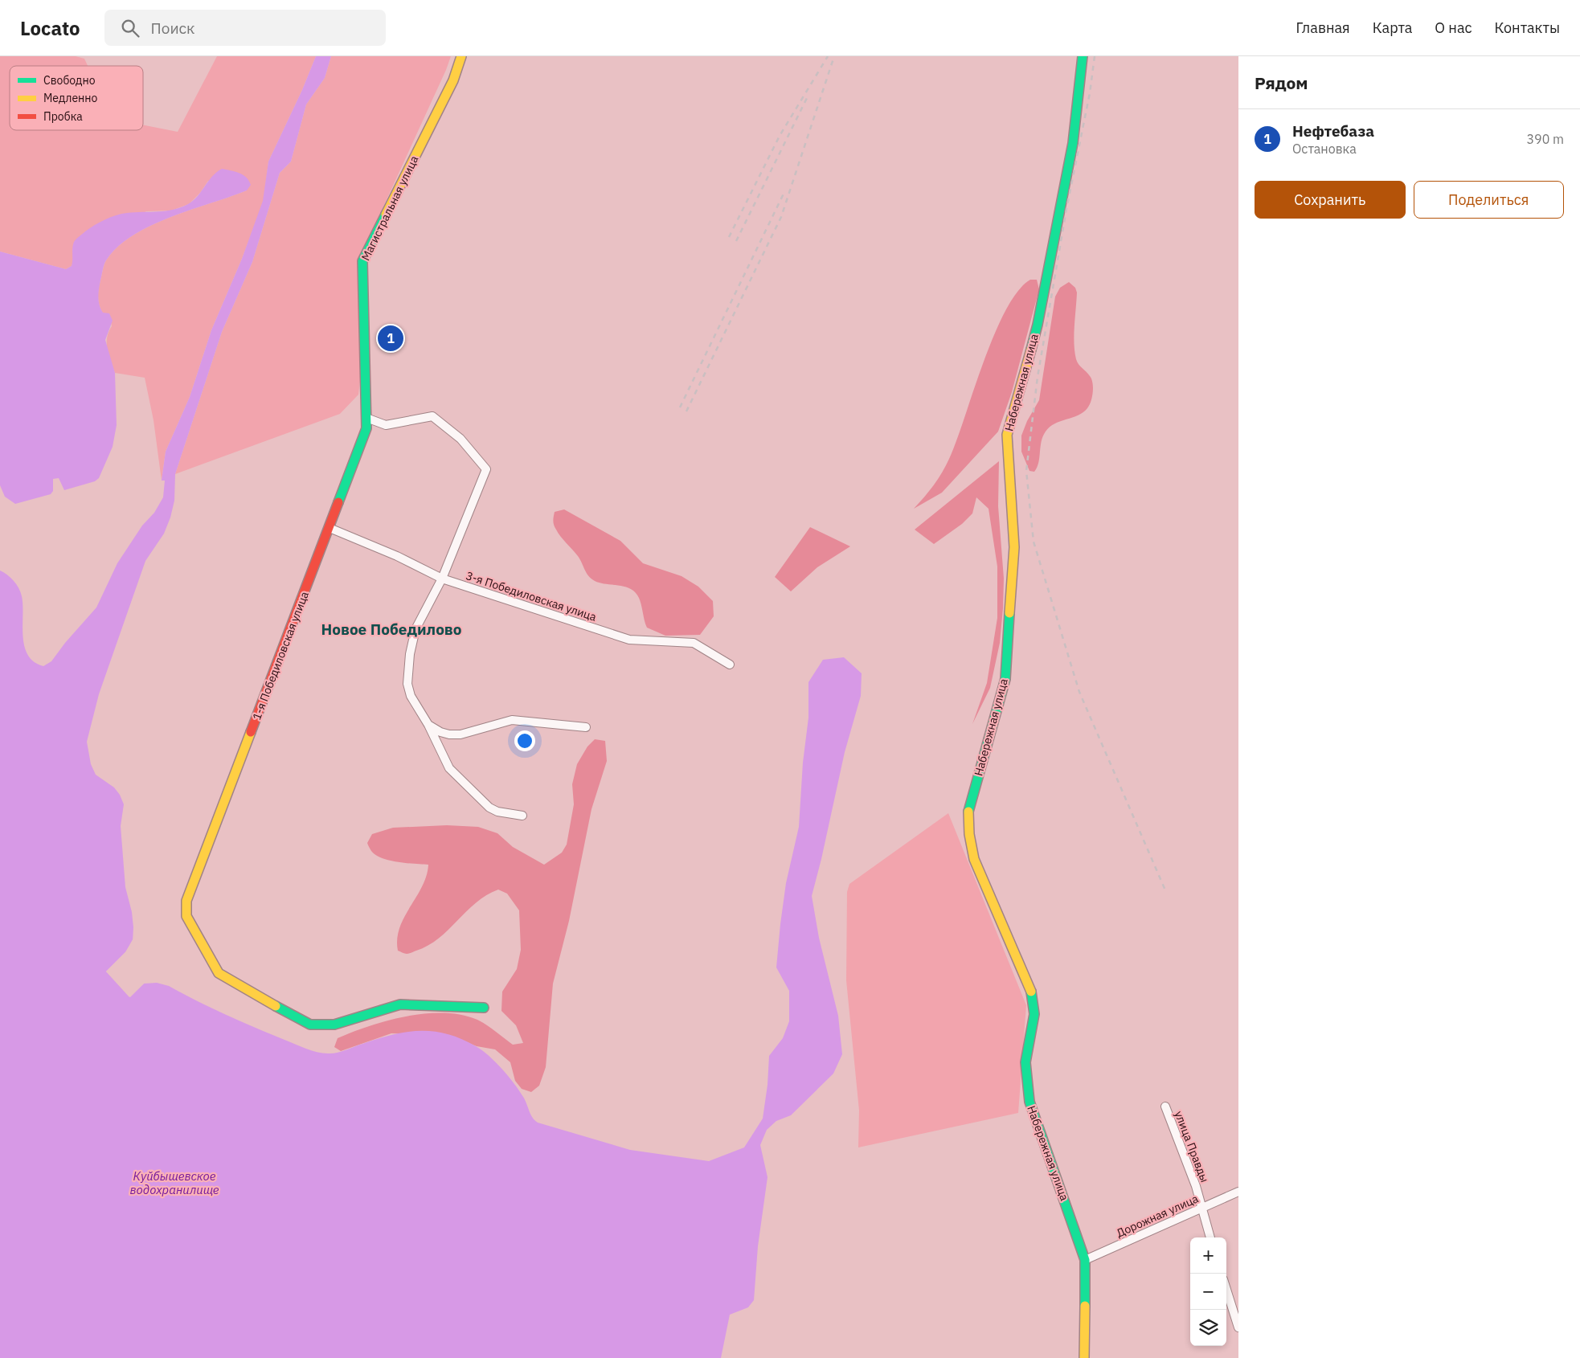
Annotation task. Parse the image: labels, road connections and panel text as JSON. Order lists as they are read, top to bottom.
{
  "streets": {
    "street": [
      "Магистральная улица",
      "Набережная улица",
      "3-я Победиловская улица",
      "1-я Победиловская улица",
      "улица Правды",
      "Дорожная улица"
    ]
  },
  "crossings": [
    ["Магистральная улица", "1-я Победиловская улица"],
    ["Набережная улица", "Дорожная улица"],
    ["3-я Победиловская улица", "1-я Победиловская улица"],
    ["улица Правды", "Дорожная улица"]
  ],
  "districts": ["Новое Победилово"],
  "water": ["Куйбышевское водохранилище"],
  "legend": ["Свободно", "Медленно", "Пробка"],
  "page": {
    "header": "Locato",
    "search": "Поиск",
    "nav": [
      "Главная",
      "Карта",
      "О нас",
      "Контакты"
    ],
    "heading": "Рядом",
    "list": [
      {
        "mark": "1",
        "name": "Нефтебаза",
        "note": "Остановка",
        "value": "390 m"
      }
    ],
    "buttons": ["Сохранить", "Поделиться"],
    "pins": "1",
    "map_buttons": ["+", "−"]
  }
}
